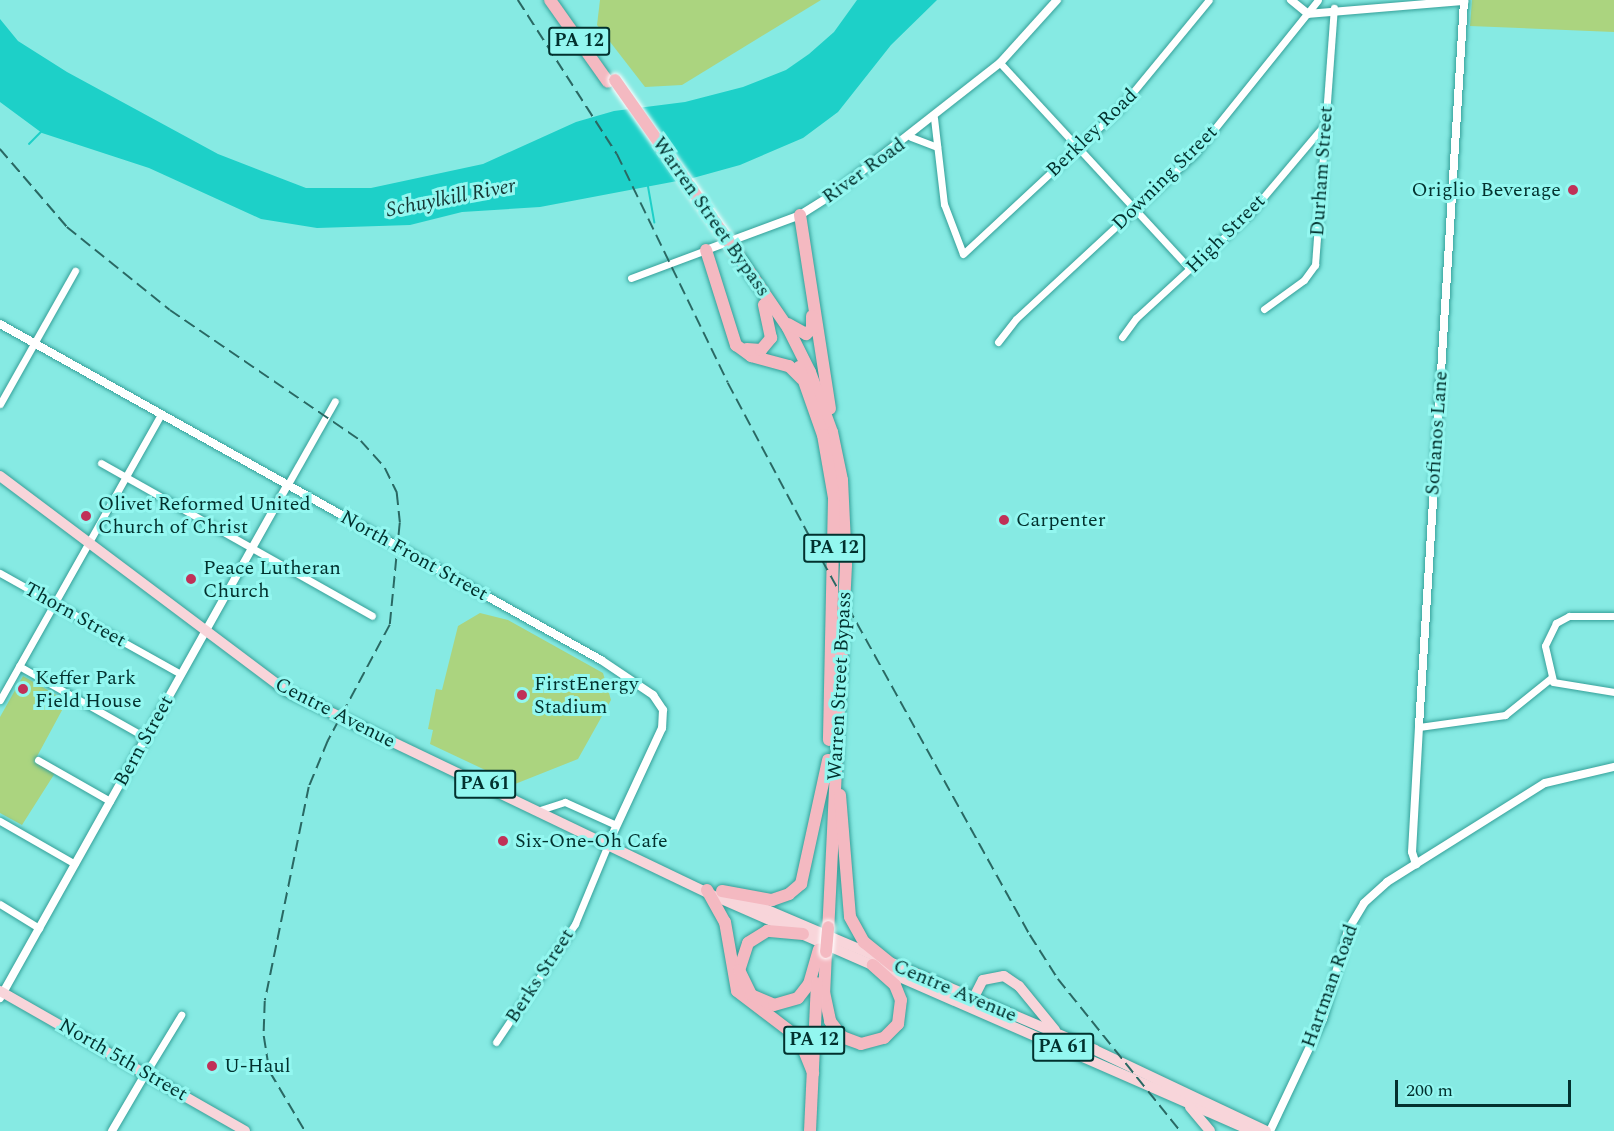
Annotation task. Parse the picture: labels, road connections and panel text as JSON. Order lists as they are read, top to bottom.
{
  "streets": {
    "highway": ["PA 12", "Warren Street Bypass"],
    "main road": ["Centre Avenue", "PA 61", "North 5th Street"],
    "street": [
      "Berkley Road",
      "River Road",
      "Durham Street",
      "Downing Street",
      "High Street",
      "Sofianos Lane",
      "North Front Street",
      "Thorn Street",
      "Bern Street",
      "Berks Street",
      "Hartman Road"
    ]
  },
  "crossings": [
    ["Durham Street", "High Street"],
    ["Sofianos Lane", "Hartman Road"],
    ["North Front Street", "Bern Street"],
    ["Thorn Street", "Bern Street"],
    ["Centre Avenue", "Bern Street"],
    ["Centre Avenue", "Berks Street"],
    ["Centre Avenue", "Hartman Road"],
    ["Bern Street", "North 5th Street"]
  ],
  "water": ["Schuylkill River"],
  "places": [
    "Origlio Beverage",
    "Olivet Reformed United Church of Christ",
    "Carpenter",
    "Peace Lutheran Church",
    "Keffer Park Field House",
    "FirstEnergy Stadium",
    "Six-One-Oh Cafe",
    "U-Haul"
  ],
  "scale_bar": "200 m"
}
